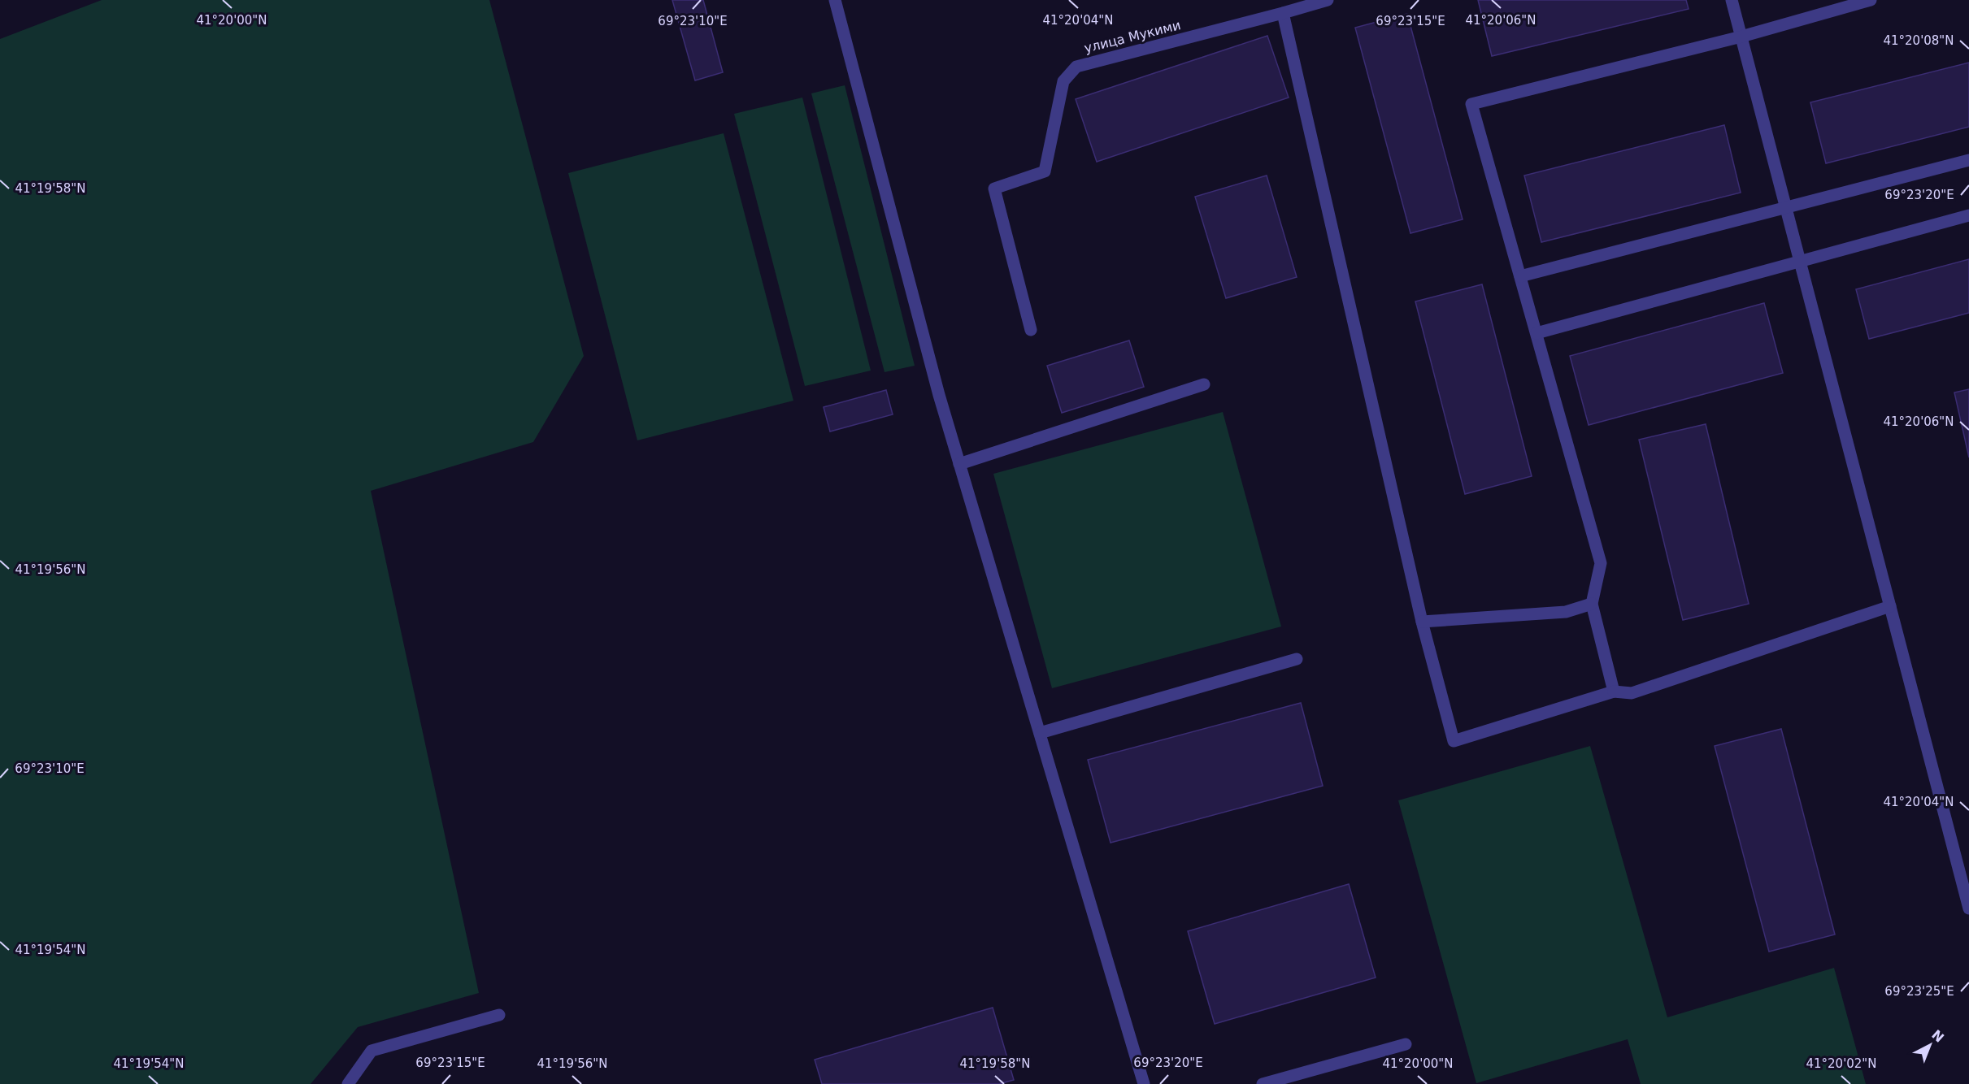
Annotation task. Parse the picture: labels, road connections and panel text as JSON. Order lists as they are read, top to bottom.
{
  "streets": {
    "street": ["улица Мукими"]
  },
  "north": "top right",
  "coordinates": [
    "41°20'06\"N",
    "41°20'00\"N",
    "41°20'04\"N",
    "69°23'10\"E",
    "69°23'15\"E",
    "41°20'08\"N",
    "41°19'58\"N",
    "69°23'20\"E",
    "41°19'56\"N",
    "41°19'54\"N",
    "69°23'25\"E",
    "41°20'02\"N"
  ]
}
